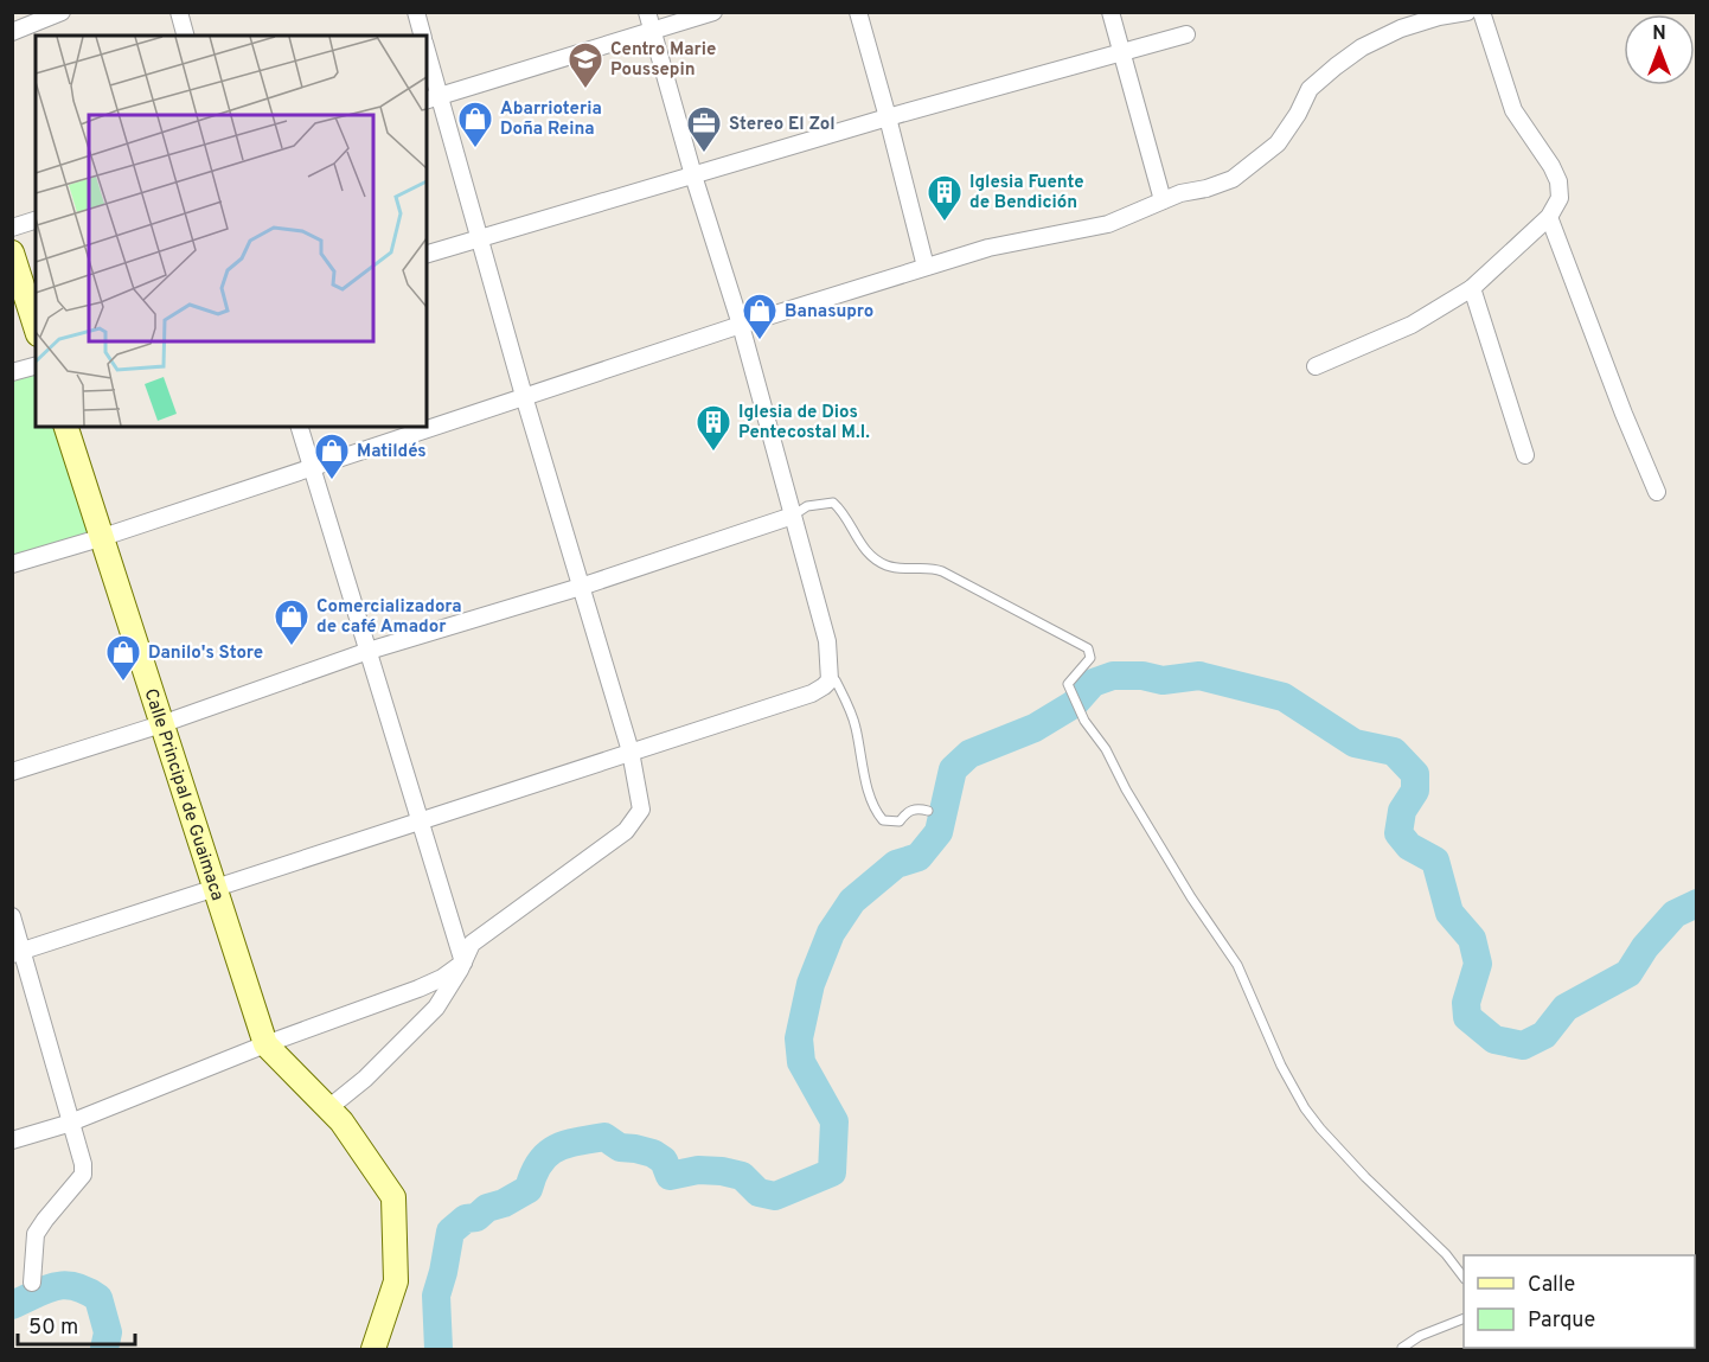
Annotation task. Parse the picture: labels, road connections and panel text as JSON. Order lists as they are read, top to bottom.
{
  "streets": {
    "main road": ["Calle Principal de Guaimaca"]
  },
  "places": {
    "school or university": ["Centro Marie Poussepin"],
    "shop": [
      "Abarrioteria Doña Reina",
      "Banasupro",
      "Matilde´s",
      "Comercializadora de café Amador",
      "Danilo's Store"
    ],
    "office": ["Stereo El Zol"],
    "building": ["Iglesia Fuente de Bendición", "Iglesia de Dios Pentecostal M.I."]
  },
  "legend": ["Calle", "Parque"],
  "scale_bar": "50 m",
  "north": "top"
}
